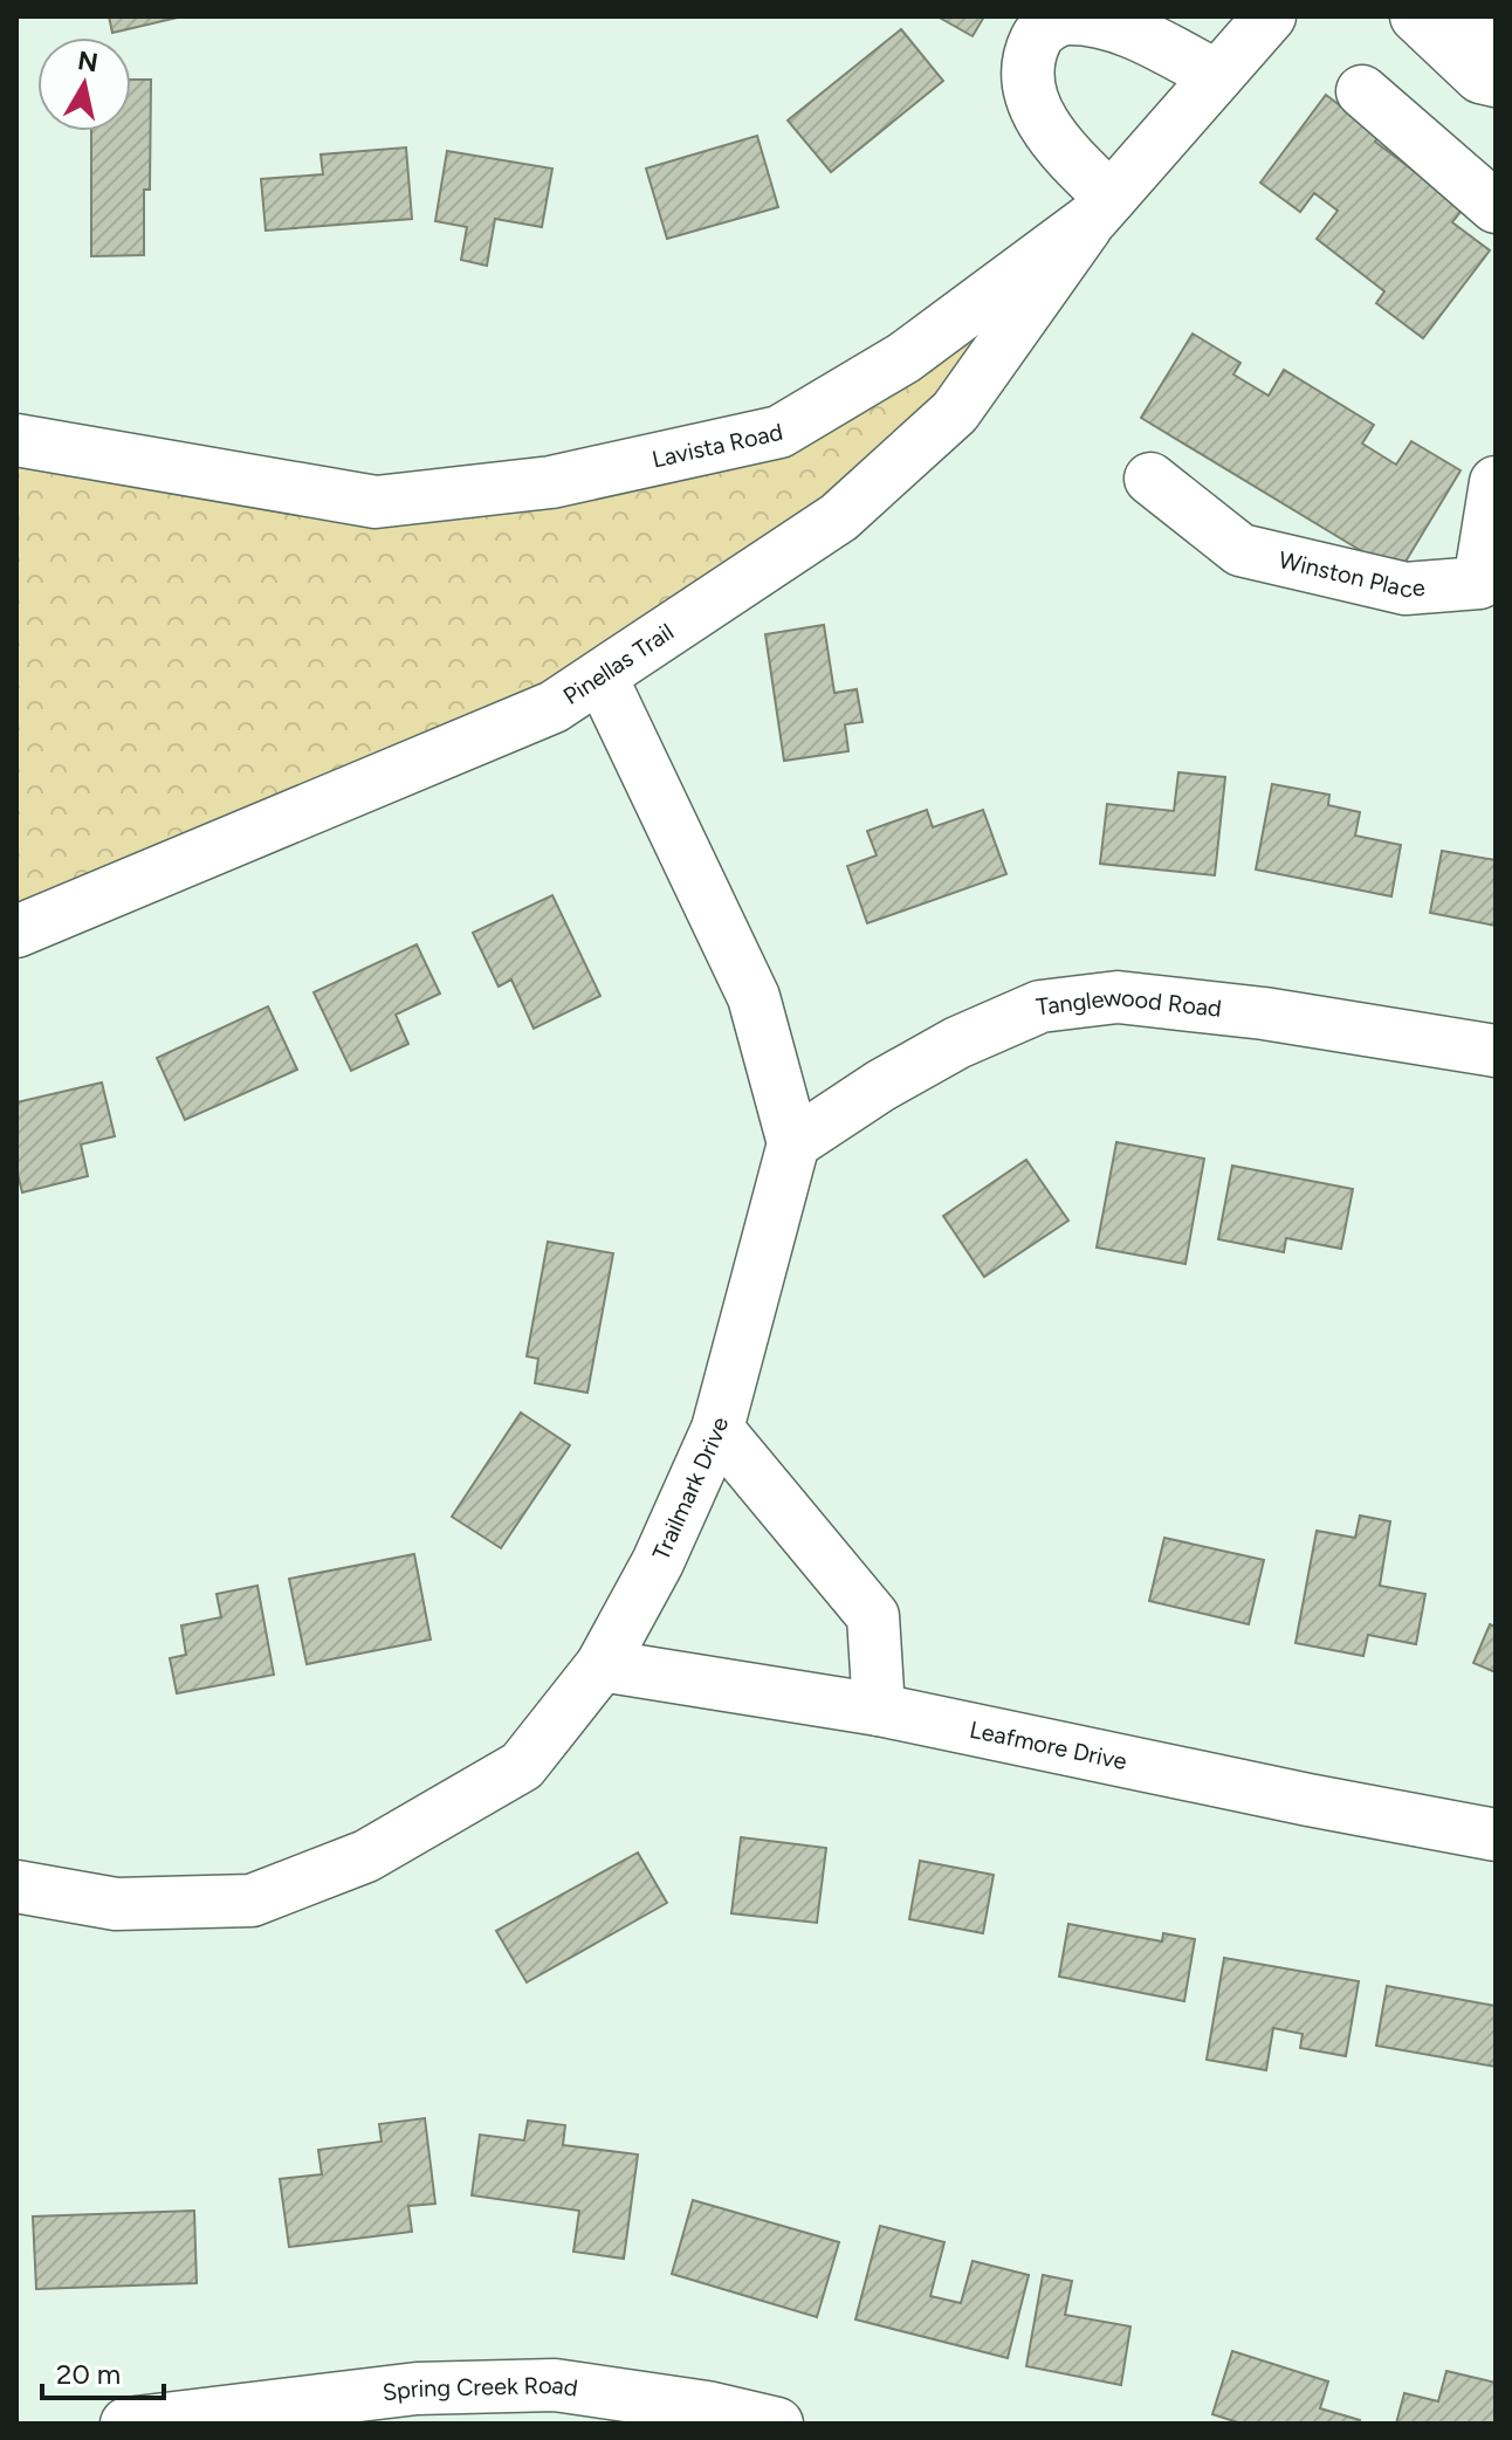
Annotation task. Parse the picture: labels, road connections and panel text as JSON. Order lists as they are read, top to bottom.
{
  "streets": {
    "street": [
      "Lavista Road",
      "Winston Place",
      "Pinellas Trail",
      "Tanglewood Road",
      "Trailmark Drive",
      "Leafmore Drive",
      "Spring Creek Road"
    ]
  },
  "crossings": [
    ["Lavista Road", "Pinellas Trail"],
    ["Tanglewood Road", "Trailmark Drive"],
    ["Trailmark Drive", "Leafmore Drive"]
  ],
  "scale_bar": "20 m",
  "north": "top"
}
